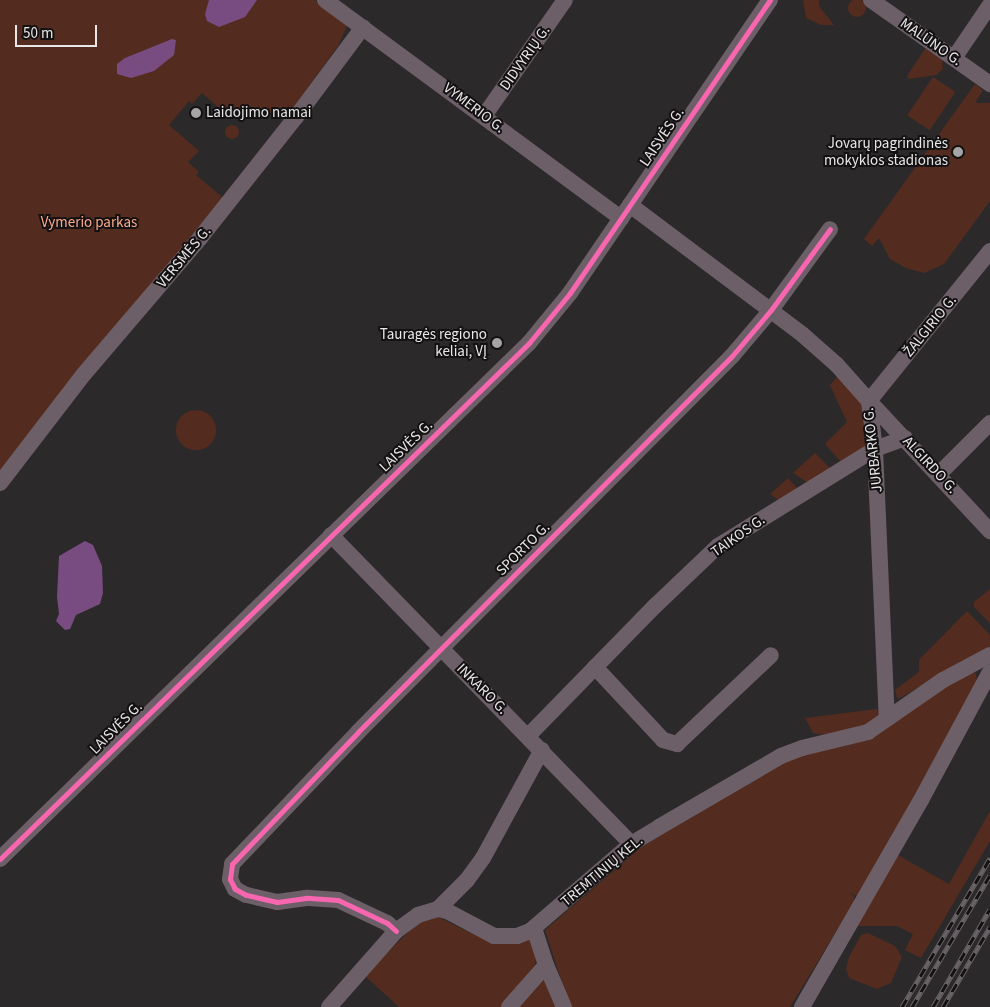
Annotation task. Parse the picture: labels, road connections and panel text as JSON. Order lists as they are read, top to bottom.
{
  "streets": {
    "street": [
      "MALŪNO G.",
      "DIDVYRIŲ G.",
      "VYMERIO G.",
      "LAISVĖS G.",
      "VERSMĖS G.",
      "ŽALGIRIO G.",
      "JURBARKO G.",
      "ALGIRDO G.",
      "TAIKOS G.",
      "SPORTO G.",
      "INKARO G.",
      "TREMTINIŲ KEL."
    ]
  },
  "crossings": [
    ["DIDVYRIŲ G.", "VYMERIO G."],
    ["VYMERIO G.", "LAISVĖS G."],
    ["VYMERIO G.", "VERSMĖS G."],
    ["VYMERIO G.", "JURBARKO G."],
    ["LAISVĖS G.", "JURBARKO G."],
    ["LAISVĖS G.", "INKARO G."],
    ["ŽALGIRIO G.", "JURBARKO G."],
    ["ŽALGIRIO G.", "ALGIRDO G."],
    ["JURBARKO G.", "ALGIRDO G."],
    ["JURBARKO G.", "TAIKOS G."],
    ["JURBARKO G.", "SPORTO G."],
    ["JURBARKO G.", "TREMTINIŲ KEL."],
    ["ALGIRDO G.", "TAIKOS G."],
    ["TAIKOS G.", "INKARO G."],
    ["SPORTO G.", "INKARO G."],
    ["INKARO G.", "TREMTINIŲ KEL."]
  ],
  "parks": ["Vymerio parkas"],
  "places": ["Laidojimo namai", "Jovarų pagrindinės mokyklos stadionas", "Tauragės regiono keliai, VĮ"],
  "scale_bar": "50 m"
}
